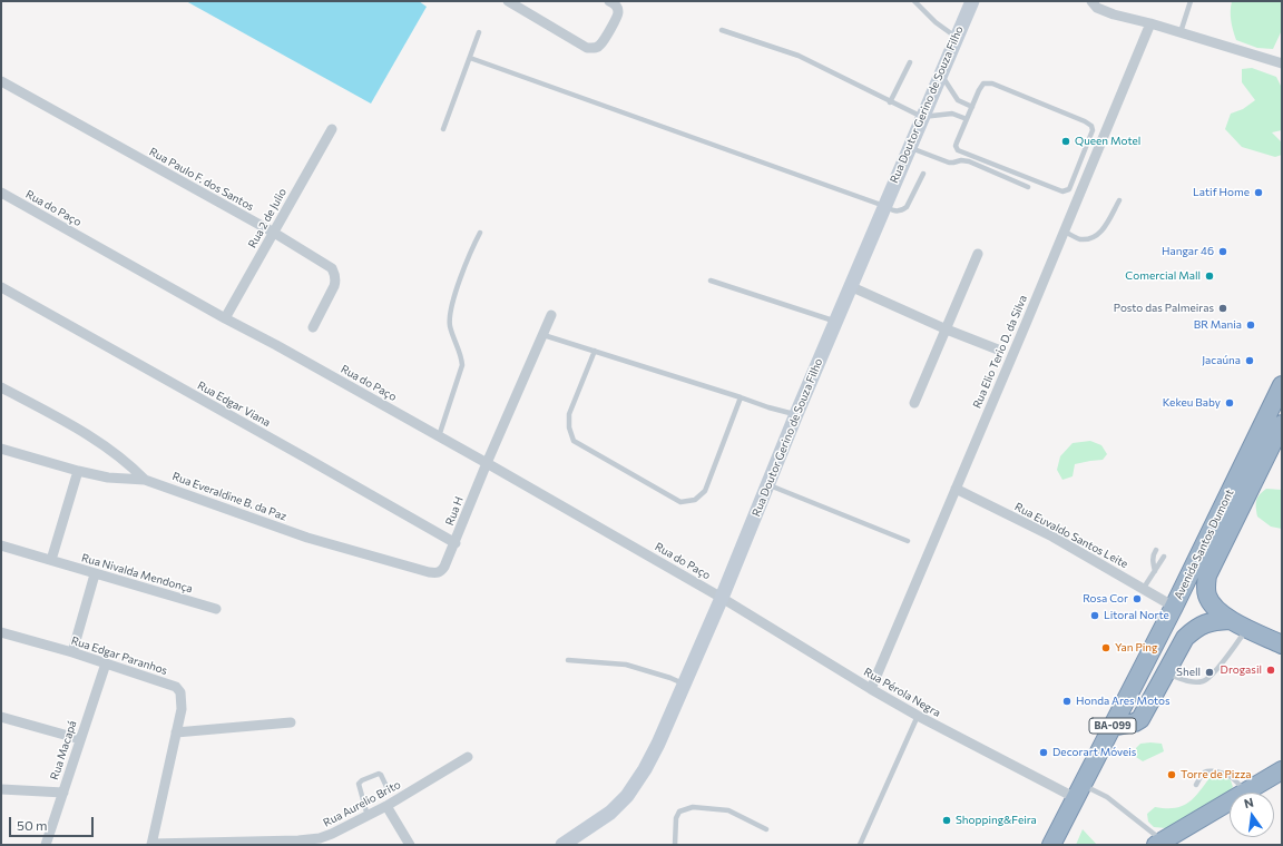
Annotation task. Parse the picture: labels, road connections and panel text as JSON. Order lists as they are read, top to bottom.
{
  "streets": {
    "highway": ["Avenida Santos Dumont", "BA-099"],
    "main road": ["Rua Doutor Gerino de Souza Filho"],
    "street": [
      "Rua Paulo F. dos Santos",
      "Rua do Paço",
      "Rua 2 de Julio",
      "Rua Elio Terio D. da Silva",
      "Rua Edgar Viana",
      "Rua Everaldine B. da Paz",
      "Rua H",
      "Rua Euvaldo Santos Leite",
      "Rua Nivalda Mendonça",
      "Rua Edgar Paranhos",
      "Rua Pérola Negra",
      "Rua Macapá",
      "Rua Aurelio Brito"
    ]
  },
  "crossings": [
    ["Rua Doutor Gerino de Souza Filho", "Rua do Paço"],
    ["Rua Doutor Gerino de Souza Filho", "Rua Pérola Negra"],
    ["Rua Paulo F. dos Santos", "Rua 2 de Julio"],
    ["Rua do Paço", "Rua 2 de Julio"],
    ["Rua do Paço", "Rua H"],
    ["Rua do Paço", "Rua Pérola Negra"],
    ["Rua Elio Terio D. da Silva", "Rua Euvaldo Santos Leite"],
    ["Rua Elio Terio D. da Silva", "Rua Pérola Negra"],
    ["Rua Edgar Viana", "Rua H"],
    ["Rua Everaldine B. da Paz", "Rua H"],
    ["Rua Euvaldo Santos Leite", "Avenida Santos Dumont"],
    ["Avenida Santos Dumont", "Rua Pérola Negra"],
    ["Rua Edgar Paranhos", "Rua Macapá"],
    ["Rua Edgar Paranhos", "Rua Aurelio Brito"]
  ],
  "places": [
    "Queen Motel",
    "Latif Home",
    "Hangar 46",
    "Comercial Mall",
    "Posto das Palmeiras",
    "BR Mania",
    "Jacaúna",
    "Kekeu Baby",
    "Rosa Cor",
    "Litoral Norte",
    "Yan Ping",
    "Drogasil",
    "Shell",
    "Honda Ares Motos",
    "Decorart Móveis",
    "Torre de Pizza",
    "Shopping&Feira"
  ],
  "scale_bar": "50 m",
  "north": "top"
}
